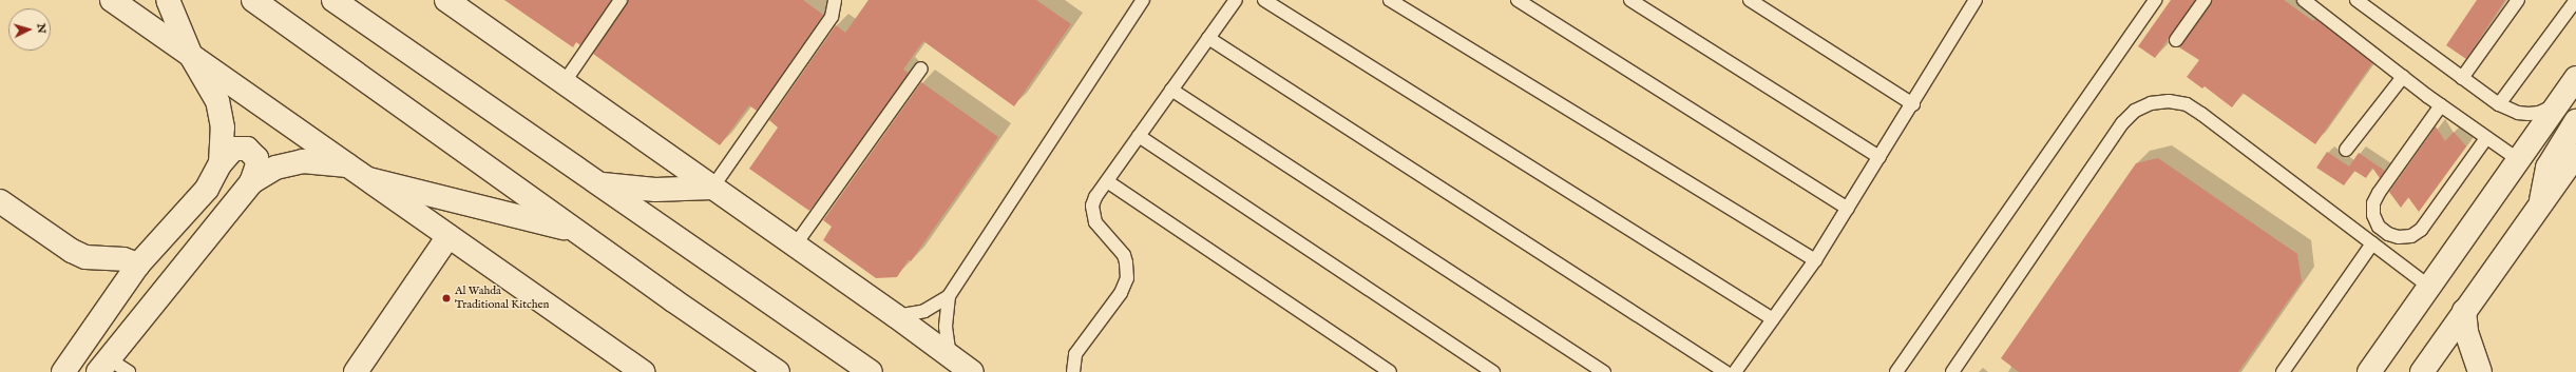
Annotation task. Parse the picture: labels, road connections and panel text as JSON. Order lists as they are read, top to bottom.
{
  "places": ["Al Wahda Traditional Kitchen"],
  "north": "right"
}
